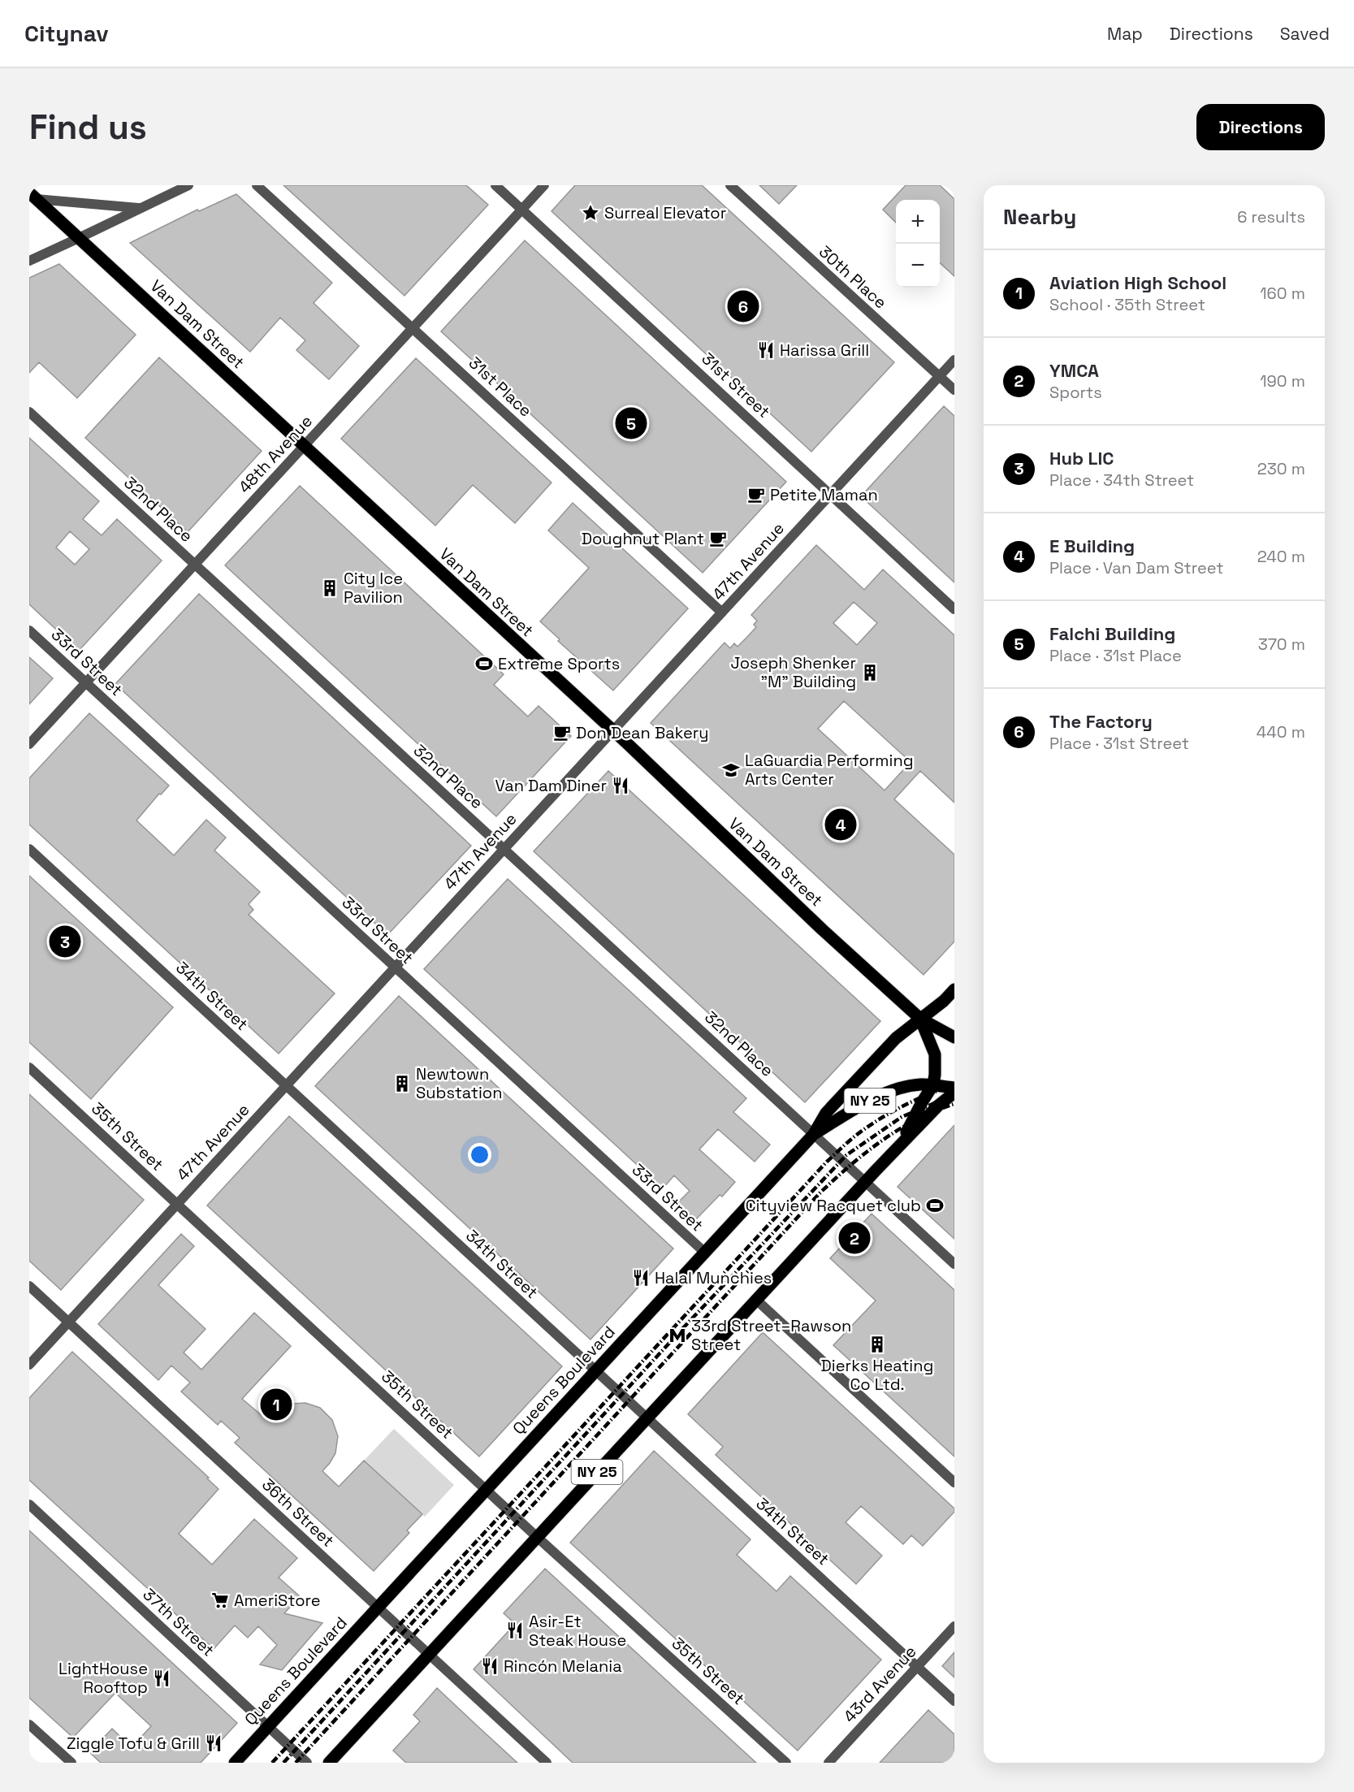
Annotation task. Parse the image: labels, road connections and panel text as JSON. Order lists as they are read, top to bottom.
{
  "streets": {
    "main road": ["Van Dam Street", "NY 25", "Queens Boulevard"],
    "street": [
      "30th Place",
      "31st Street",
      "31st Place",
      "48th Avenue",
      "32nd Place",
      "47th Avenue",
      "33rd Street",
      "34th Street",
      "35th Street",
      "36th Street",
      "37th Street",
      "43rd Avenue"
    ]
  },
  "crossings": [
    ["30th Place", "47th Avenue"],
    ["Van Dam Street", "48th Avenue"],
    ["Van Dam Street", "47th Avenue"],
    ["Van Dam Street", "Queens Boulevard"],
    ["31st Street", "48th Avenue"],
    ["31st Street", "47th Avenue"],
    ["31st Place", "48th Avenue"],
    ["31st Place", "47th Avenue"],
    ["48th Avenue", "32nd Place"],
    ["48th Avenue", "33rd Street"],
    ["32nd Place", "47th Avenue"],
    ["32nd Place", "NY 25"],
    ["32nd Place", "Queens Boulevard"],
    ["47th Avenue", "33rd Street"],
    ["47th Avenue", "34th Street"],
    ["47th Avenue", "35th Street"],
    ["47th Avenue", "36th Street"],
    ["33rd Street", "Queens Boulevard"],
    ["34th Street", "NY 25"],
    ["34th Street", "Queens Boulevard"],
    ["34th Street", "43rd Avenue"],
    ["NY 25", "35th Street"],
    ["NY 25", "36th Street"],
    ["35th Street", "Queens Boulevard"],
    ["Queens Boulevard", "36th Street"],
    ["Queens Boulevard", "37th Street"]
  ],
  "places": {
    "place": ["Surreal Elevator"],
    "restaurant": [
      "Harissa Grill",
      "Van Dam Diner",
      "Halal Munchies",
      "Asir-Et Steak House",
      "Rincón Melania",
      "LightHouse Rooftop",
      "Ziggle Tofu & Grill"
    ],
    "cafe": ["Petite Maman", "Doughnut Plant", "Don Dean Bakery"],
    "building": [
      "City Ice Pavilion",
      "Joseph Shenker \"M\" Building",
      "Newtown Substation",
      "Dierks Heating Co Ltd."
    ],
    "sports": ["Extreme Sports", "Cityview Racquet club"],
    "school or university": ["LaGuardia Performing Arts Center"],
    "metro station": ["33rd Street–Rawson Street"],
    "supermarket": ["AmeriStore"]
  },
  "page": {
    "header": "Citynav",
    "nav": ["Map", "Directions", "Saved"],
    "buttons": "Directions",
    "title": "Find us",
    "heading": ["Nearby", "6 results"],
    "map_buttons": ["+", "−"],
    "list": [
      {
        "mark": "1",
        "name": "Aviation High School",
        "note": "School · 35th Street",
        "value": "160 m"
      },
      {
        "mark": "2",
        "name": "YMCA",
        "note": "Sports",
        "value": "190 m"
      },
      {
        "mark": "3",
        "name": "Hub LIC",
        "note": "Place · 34th Street",
        "value": "230 m"
      },
      {
        "mark": "4",
        "name": "E Building",
        "note": "Place · Van Dam Street",
        "value": "240 m"
      },
      {
        "mark": "5",
        "name": "Falchi Building",
        "note": "Place · 31st Place",
        "value": "370 m"
      },
      {
        "mark": "6",
        "name": "The Factory",
        "note": "Place · 31st Street",
        "value": "440 m"
      }
    ],
    "pins": [
      "6",
      "5",
      "4",
      "3",
      "2",
      "1"
    ]
  }
}
